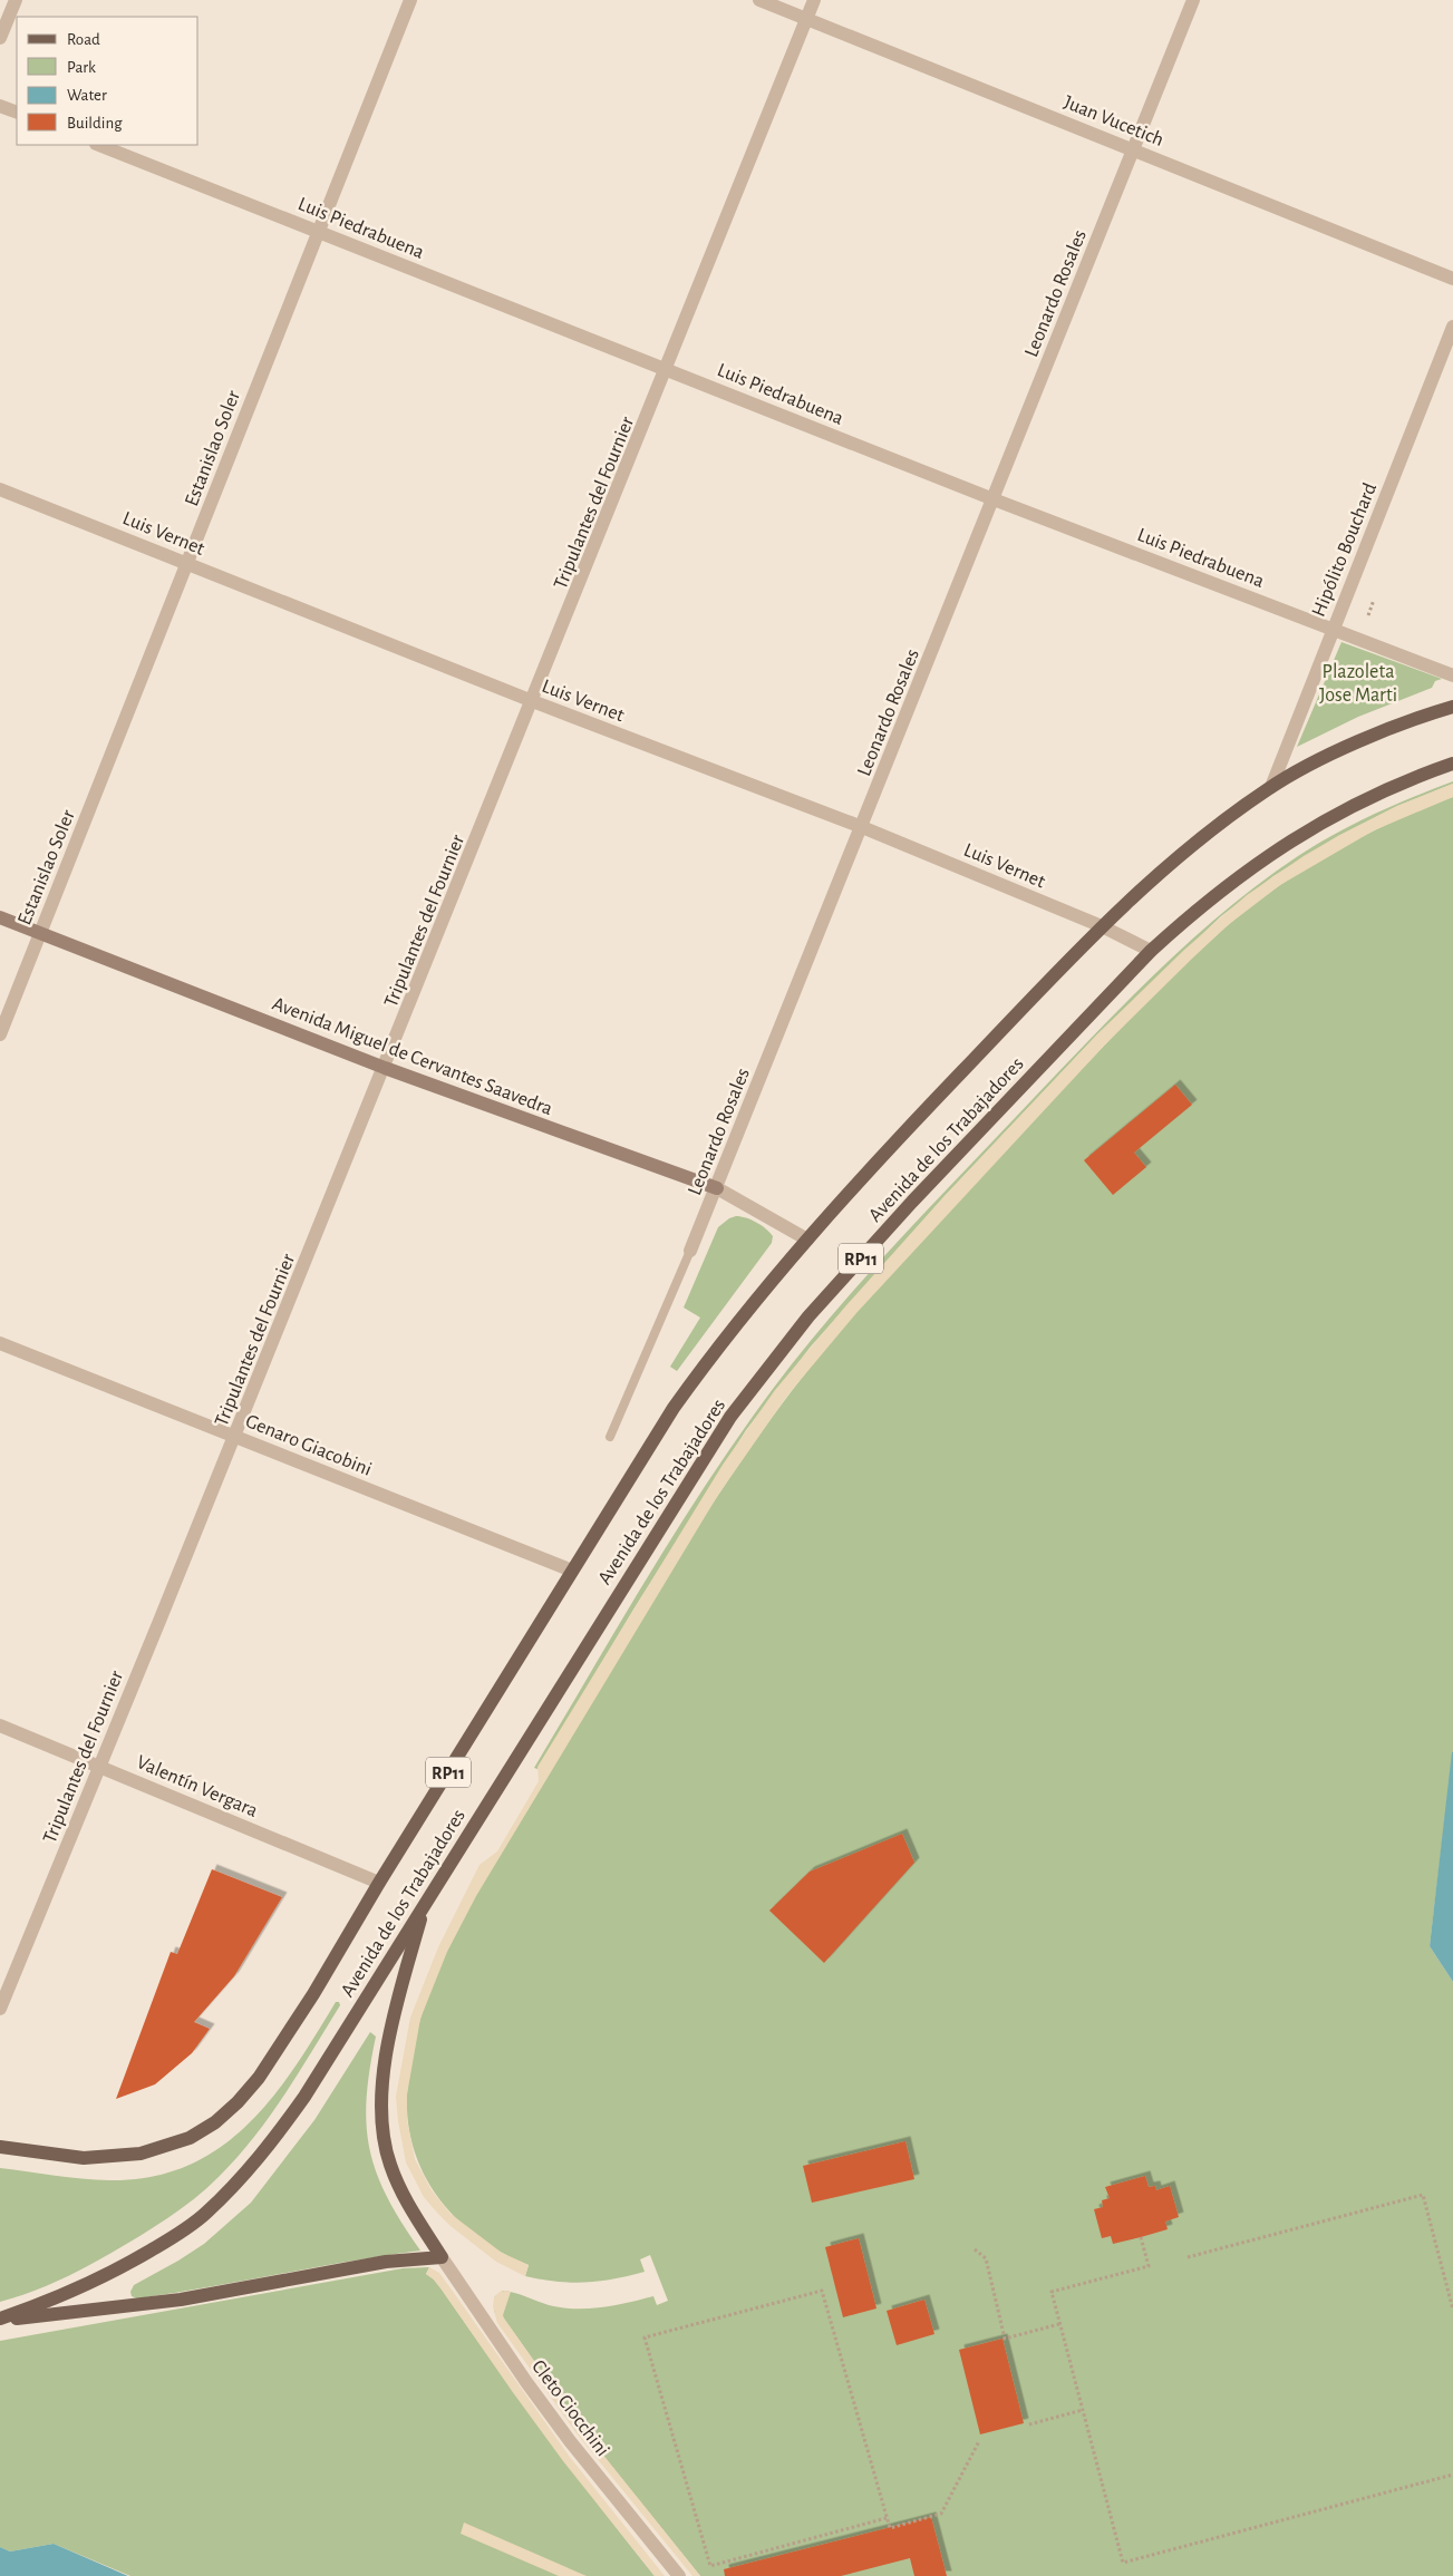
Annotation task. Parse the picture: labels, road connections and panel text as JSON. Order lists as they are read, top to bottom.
{
  "streets": {
    "main road": ["Avenida de los Trabajadores", "RP11"],
    "street": [
      "Juan Vucetich",
      "Luis Piedrabuena",
      "Leonardo Rosales",
      "Estanislao Soler",
      "Tripulantes del Fournier",
      "Luis Vernet",
      "Hipólito Bouchard",
      "Avenida Miguel de Cervantes Saavedra",
      "Genaro Giacobini",
      "Valentín Vergara",
      "Cleto Ciocchini"
    ]
  },
  "crossings": [
    ["Juan Vucetich", "Leonardo Rosales"],
    ["Juan Vucetich", "Tripulantes del Fournier"],
    ["Luis Piedrabuena", "Leonardo Rosales"],
    ["Luis Piedrabuena", "Estanislao Soler"],
    ["Luis Piedrabuena", "Tripulantes del Fournier"],
    ["Luis Piedrabuena", "Hipólito Bouchard"],
    ["Leonardo Rosales", "Luis Vernet"],
    ["Leonardo Rosales", "Avenida Miguel de Cervantes Saavedra"],
    ["Estanislao Soler", "Luis Vernet"],
    ["Estanislao Soler", "Avenida Miguel de Cervantes Saavedra"],
    ["Tripulantes del Fournier", "Luis Vernet"],
    ["Tripulantes del Fournier", "Avenida Miguel de Cervantes Saavedra"],
    ["Tripulantes del Fournier", "Genaro Giacobini"],
    ["Tripulantes del Fournier", "Valentín Vergara"],
    ["Luis Vernet", "Avenida de los Trabajadores"],
    ["Hipólito Bouchard", "Avenida de los Trabajadores"],
    ["Avenida Miguel de Cervantes Saavedra", "Avenida de los Trabajadores"],
    ["Avenida de los Trabajadores", "Genaro Giacobini"],
    ["Avenida de los Trabajadores", "Valentín Vergara"]
  ],
  "parks": ["Plazoleta Jose Marti"],
  "legend": [
    "Road",
    "Park",
    "Water",
    "Building"
  ]
}
